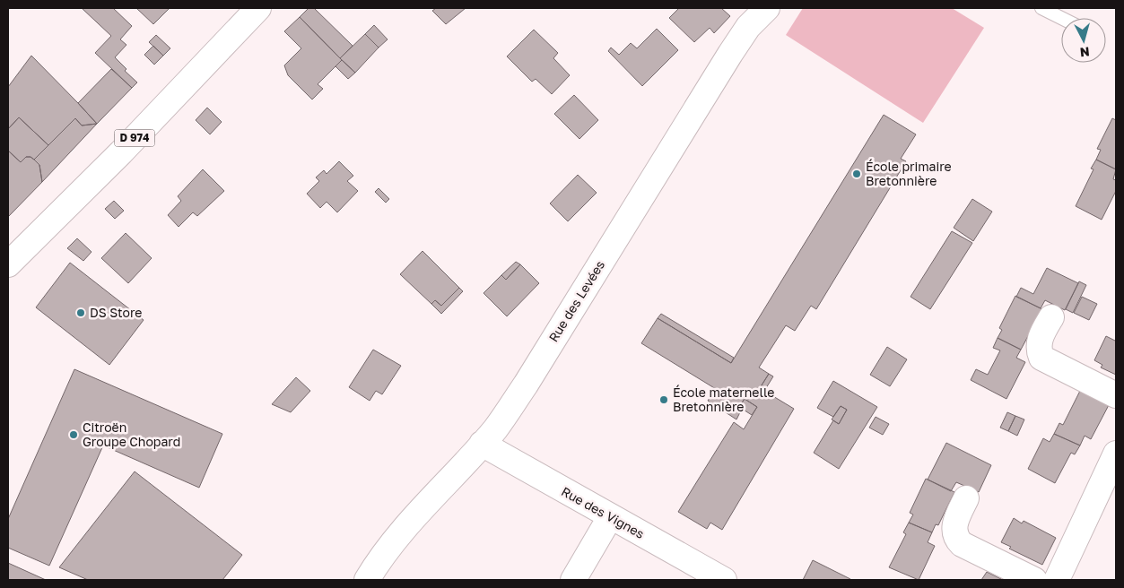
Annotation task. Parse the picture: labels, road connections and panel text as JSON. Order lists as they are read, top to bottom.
{
  "streets": {
    "street": ["D 974", "Rue des Levées", "Rue des Vignes"]
  },
  "crossings": [
    ["Rue des Levées", "Rue des Vignes"]
  ],
  "places": [
    "École primaire Bretonnière",
    "DS Store",
    "École maternelle Bretonnière",
    "Citroën Groupe Chopard"
  ],
  "north": "bottom"
}
